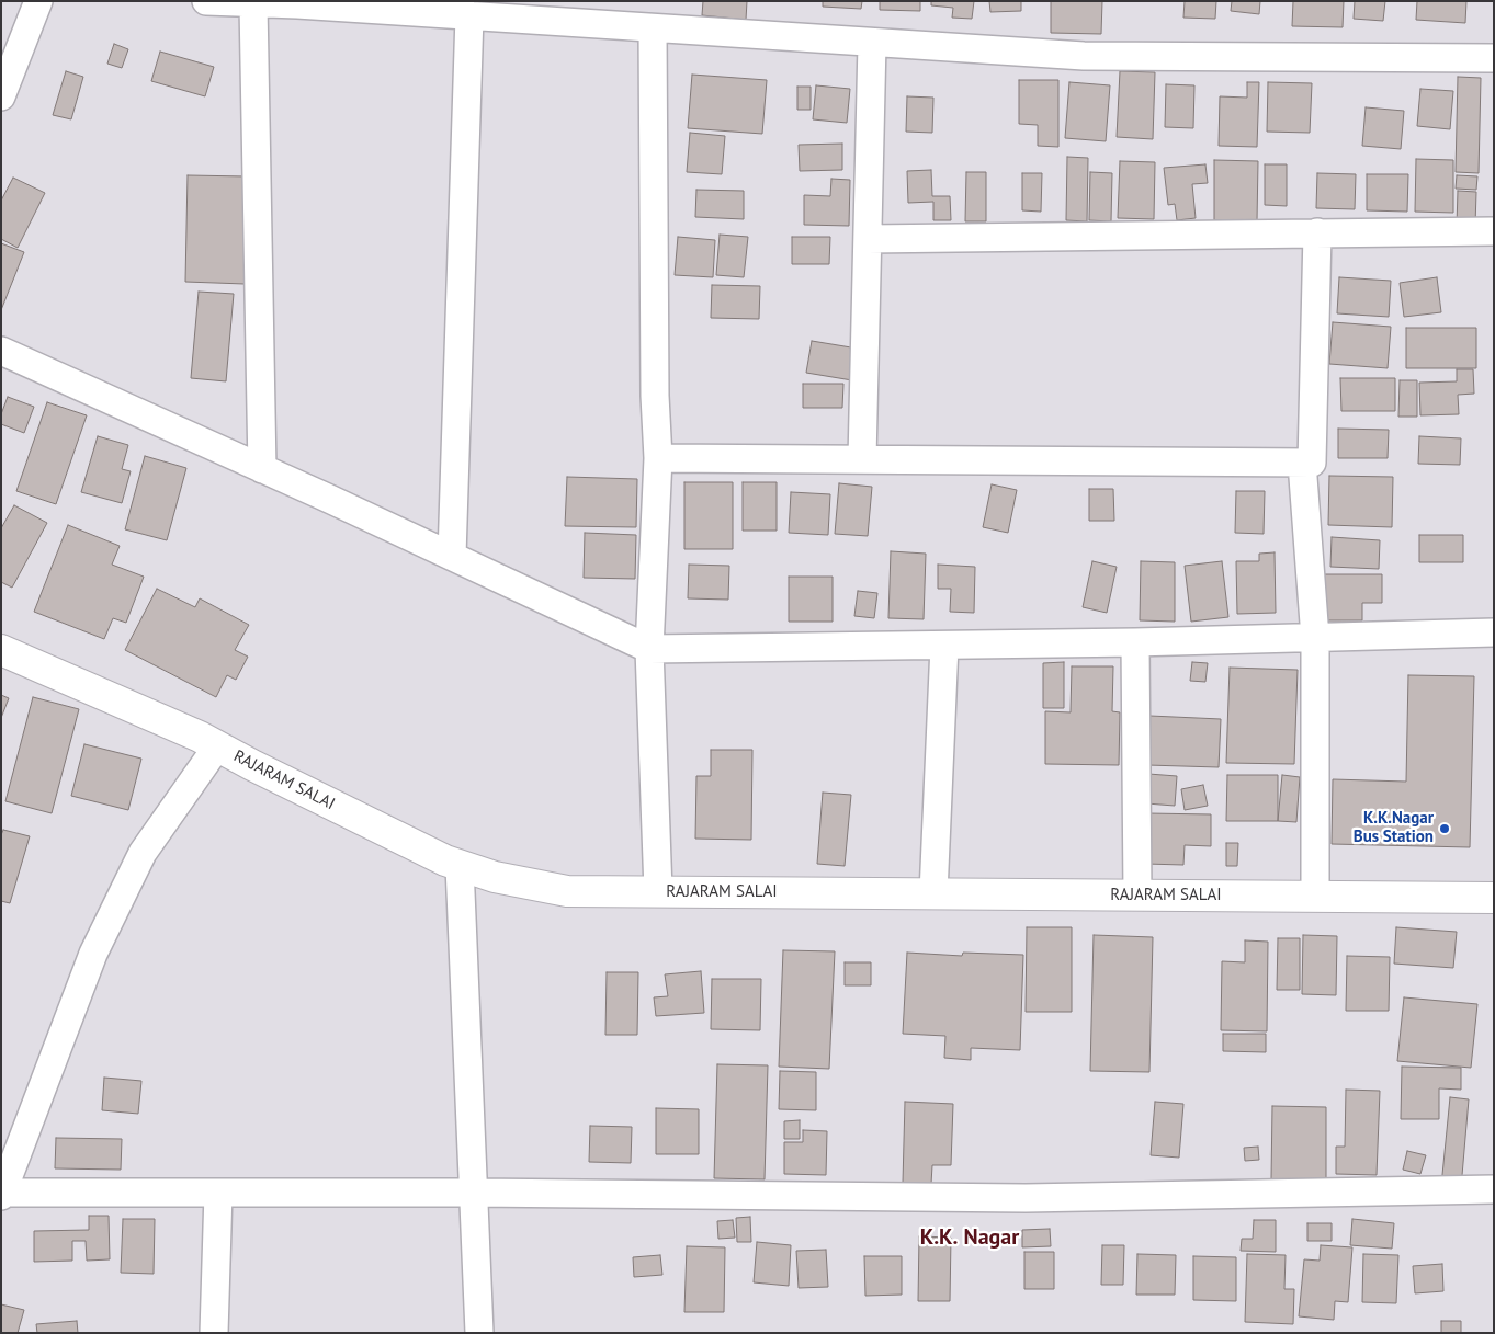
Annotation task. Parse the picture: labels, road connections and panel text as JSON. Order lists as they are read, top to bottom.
{
  "streets": {
    "street": ["RAJARAM SALAI"]
  },
  "districts": ["K.K. Nagar"],
  "places": ["K.K.Nagar Bus Station"]
}
